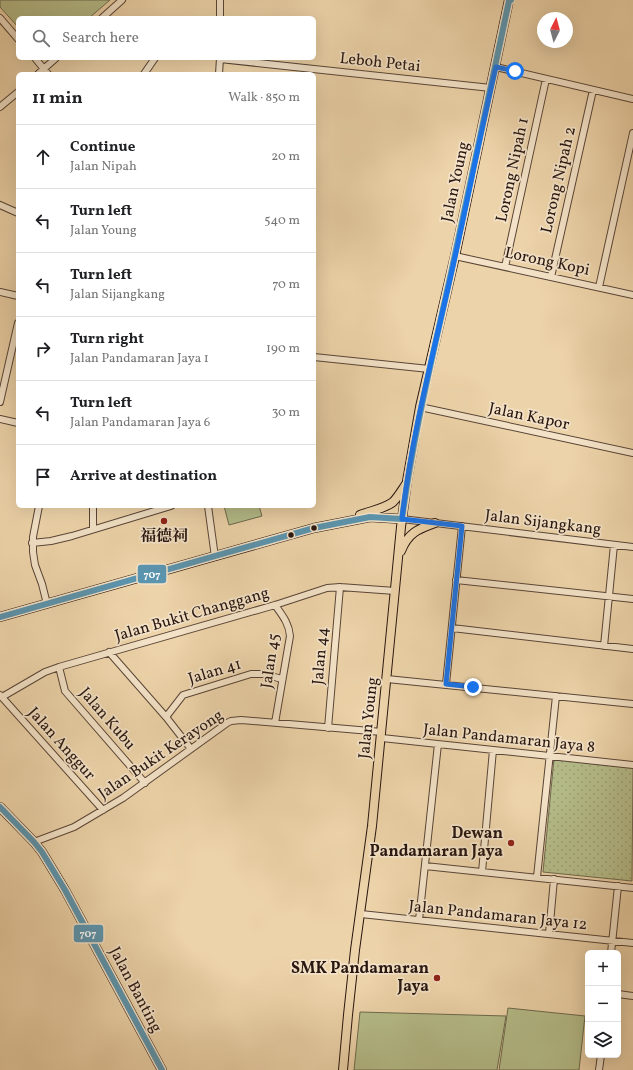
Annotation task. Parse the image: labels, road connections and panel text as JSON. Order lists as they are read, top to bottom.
{
  "streets": {
    "main road": ["Jalan Young", "Jalan Banting"],
    "street": [
      "Leboh Petai",
      "Lorong Nipah 1",
      "Lorong Nipah 2",
      "Lorong Kopi",
      "Jalan Kapor",
      "Jalan Sijangkang",
      "Jalan Bukit Changgang",
      "Jalan 44",
      "Jalan 45",
      "Jalan 41",
      "Jalan Kubu",
      "Jalan Pandamaran Jaya 8",
      "Jalan Anggur",
      "Jalan Bukit Kerayong",
      "Jalan Pandamaran Jaya 12"
    ]
  },
  "crossings": [
    ["Leboh Petai", "Jalan Young"],
    ["Lorong Nipah 1", "Lorong Kopi"],
    ["Lorong Nipah 2", "Lorong Kopi"],
    ["Jalan Young", "Lorong Kopi"],
    ["Jalan Young", "Jalan Kapor"],
    ["Jalan Young", "Jalan Sijangkang"],
    ["Jalan Young", "Jalan Bukit Changgang"],
    ["Jalan Young", "Jalan Pandamaran Jaya 8"],
    ["Jalan Young", "Jalan Bukit Kerayong"],
    ["Jalan Young", "Jalan Pandamaran Jaya 12"],
    ["Jalan Bukit Changgang", "Jalan 44"],
    ["Jalan Bukit Changgang", "Jalan 45"],
    ["Jalan Bukit Changgang", "Jalan Kubu"],
    ["Jalan Bukit Changgang", "Jalan Anggur"],
    ["Jalan 44", "Jalan Bukit Kerayong"],
    ["Jalan 45", "Jalan 41"],
    ["Jalan 45", "Jalan Bukit Kerayong"],
    ["Jalan Kubu", "Jalan Bukit Kerayong"],
    ["Jalan Pandamaran Jaya 8", "Jalan Bukit Kerayong"],
    ["Jalan Anggur", "Jalan Bukit Kerayong"],
    ["Jalan Bukit Kerayong", "Jalan Banting"]
  ],
  "places": ["福德祠", "Dewan Pandamaran Jaya", "SMK Pandamaran Jaya"],
  "lines": ["transit line 707"],
  "north": "top",
  "page": {
    "search": "Search here",
    "heading": ["11 min", "Walk · 850 m"],
    "list": [
      ["Continue", "Jalan Nipah", "20 m"],
      ["Turn left", "Jalan Young", "540 m"],
      ["Turn left", "Jalan Sijangkang", "70 m"],
      ["Turn right", "Jalan Pandamaran Jaya 1", "190 m"],
      ["Turn left", "Jalan Pandamaran Jaya 6", "30 m"],
      "Arrive at destination"
    ],
    "map_buttons": ["+", "−"]
  }
}
